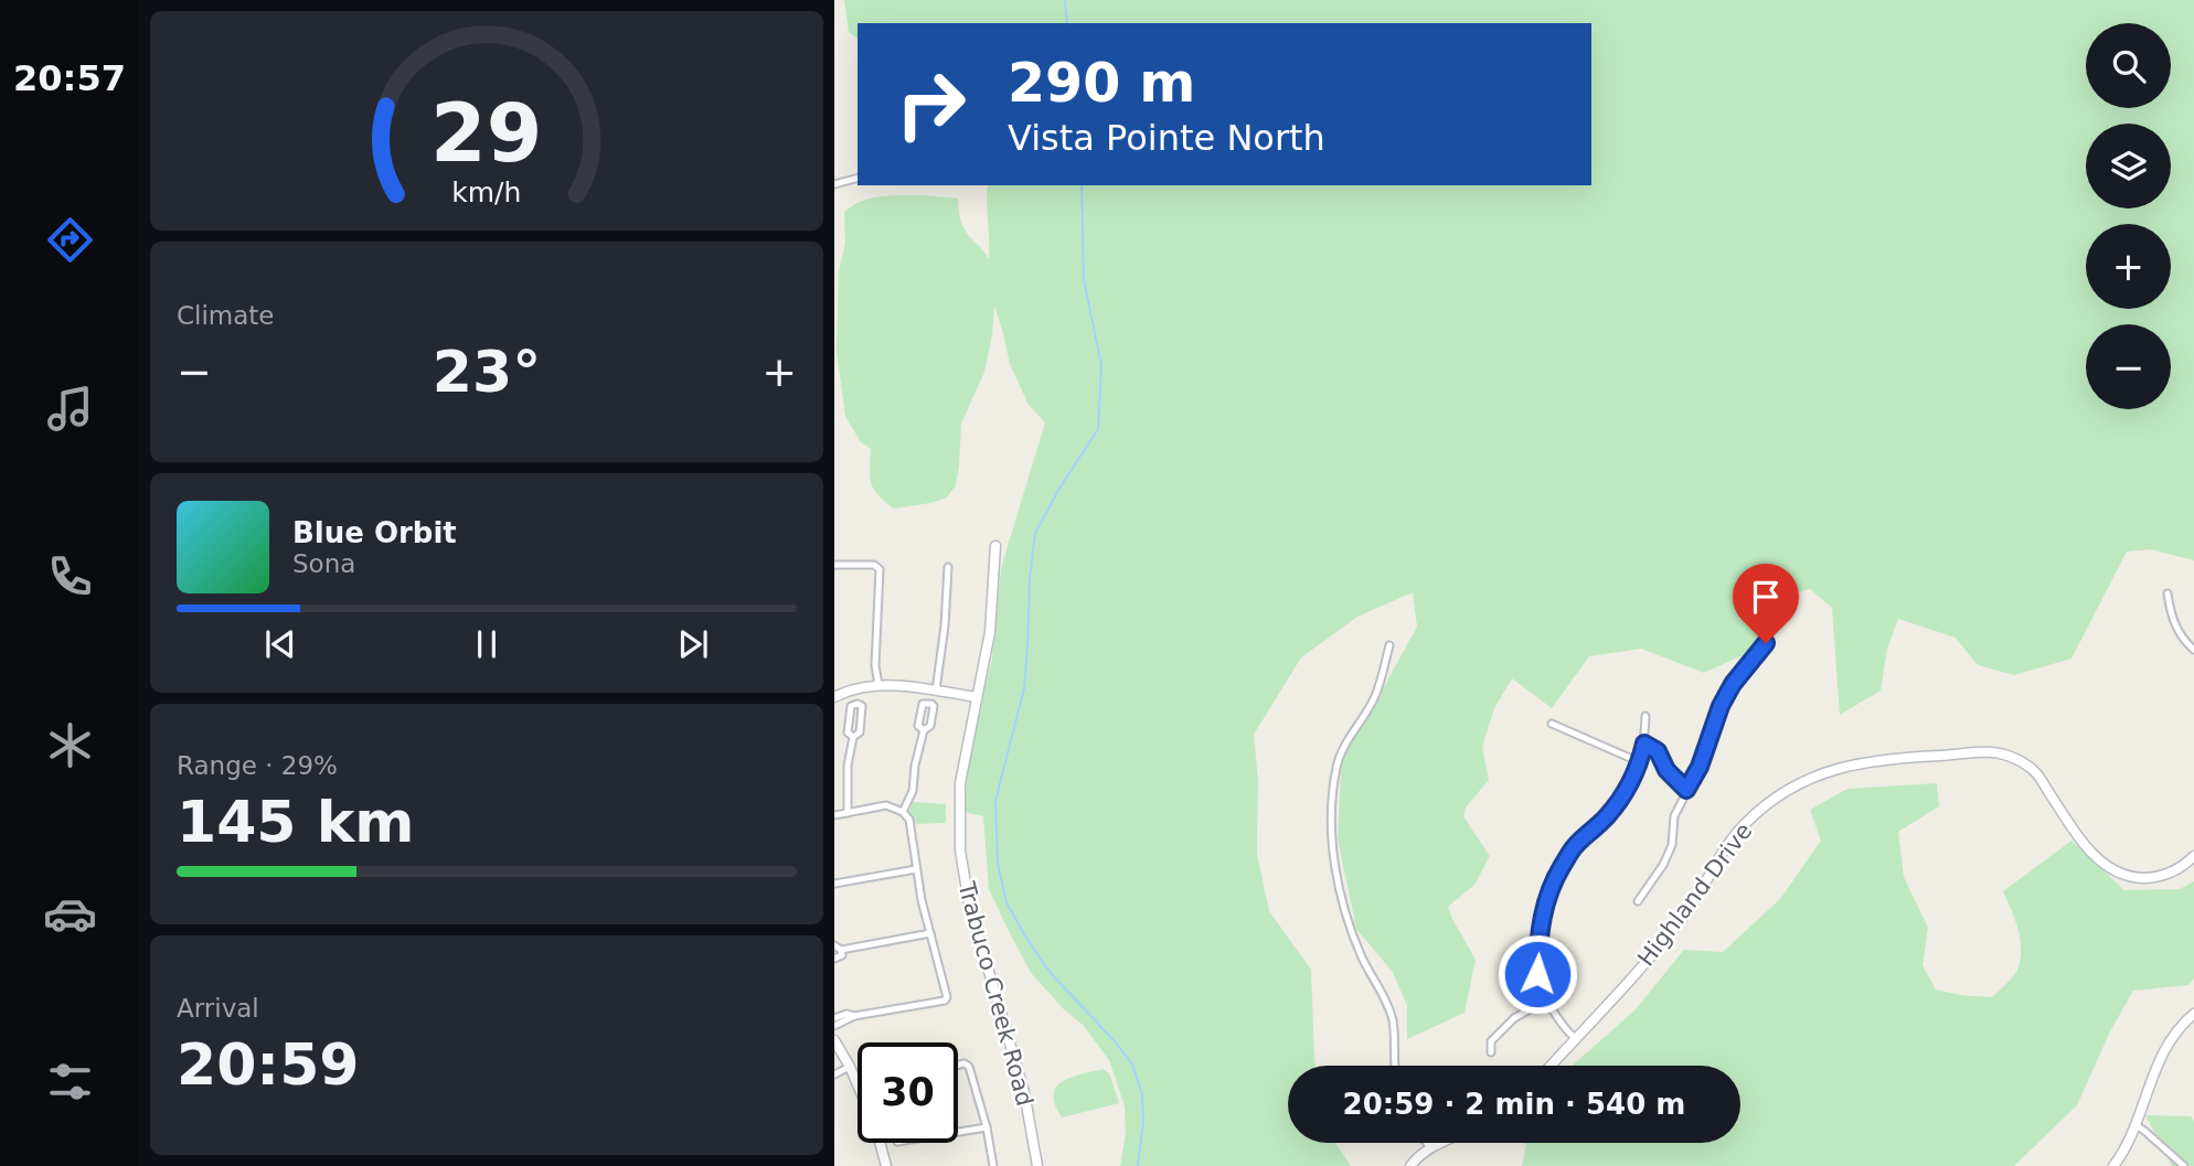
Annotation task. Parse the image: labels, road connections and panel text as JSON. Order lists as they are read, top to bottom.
{
  "streets": {
    "street": ["Highland Drive", "Trabuco Creek Road"]
  },
  "page": {
    "tabs": "20:57",
    "map_buttons": ["+", "−"],
    "turn": ["290 m", "Vista Pointe North"],
    "tile": [
      "Climate",
      ["Range · 29%", "145 km"],
      ["Arrival", "20:59"]
    ],
    "heat": ["−", "23°", "+"],
    "song": ["Blue Orbit", "Sona"],
    "limit": "30",
    "trip": "20:59 · 2 min · 540 m",
    "gauge": ["29", "km/h"]
  }
}
